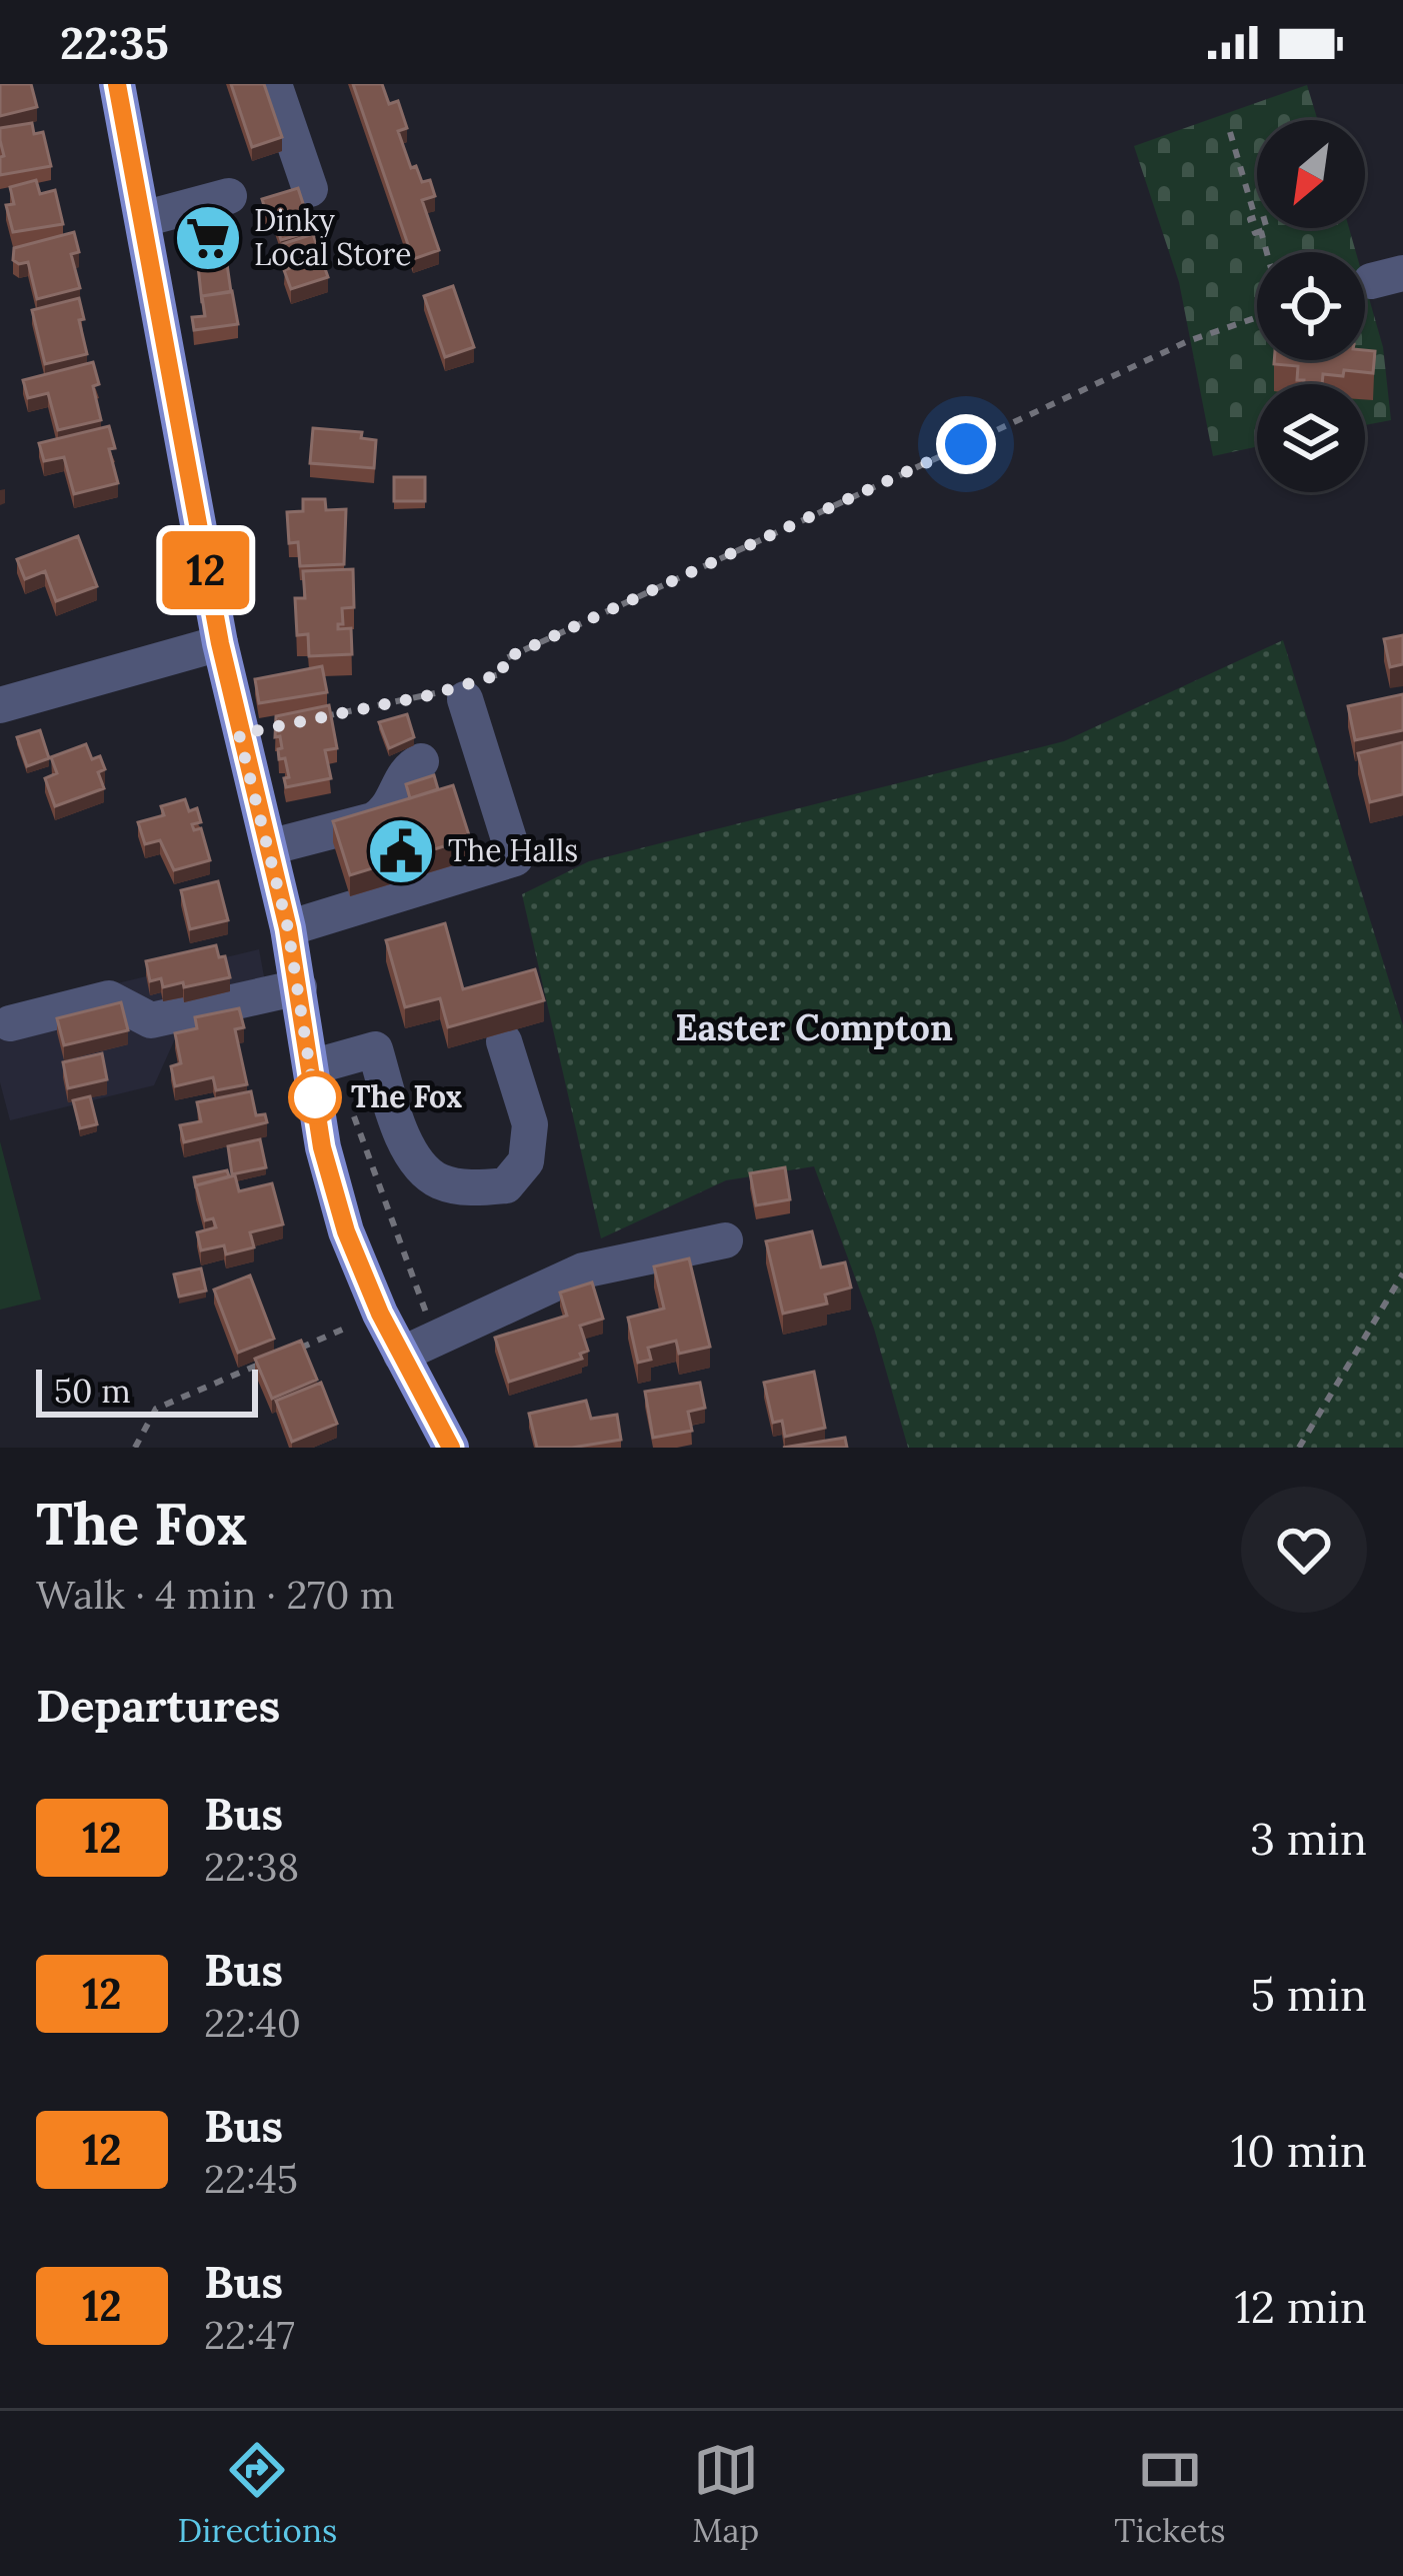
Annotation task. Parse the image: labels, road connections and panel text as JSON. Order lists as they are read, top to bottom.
{
  "districts": ["Easter Compton"],
  "places": {
    "supermarket": ["Dinky Local Store"],
    "public building": ["The Halls"],
    "other": ["The Fox"]
  },
  "lines": ["bus line 12"],
  "scale_bar": "50 m",
  "north": "bottom left",
  "page": {
    "status": "22:35",
    "on_map": "12",
    "scale": "50 m",
    "heading": [
      ["The Fox", "Walk · 4 min · 270 m"],
      "Departures"
    ],
    "list": [
      {
        "mark": "12",
        "name": "Bus",
        "note": "22:38",
        "value": "3 min"
      },
      {
        "mark": "12",
        "name": "Bus",
        "note": "22:40",
        "value": "5 min"
      },
      {
        "mark": "12",
        "name": "Bus",
        "note": "22:45",
        "value": "10 min"
      },
      {
        "mark": "12",
        "name": "Bus",
        "note": "22:47",
        "value": "12 min"
      }
    ],
    "tabs": ["Directions", "Map", "Tickets"]
  }
}
